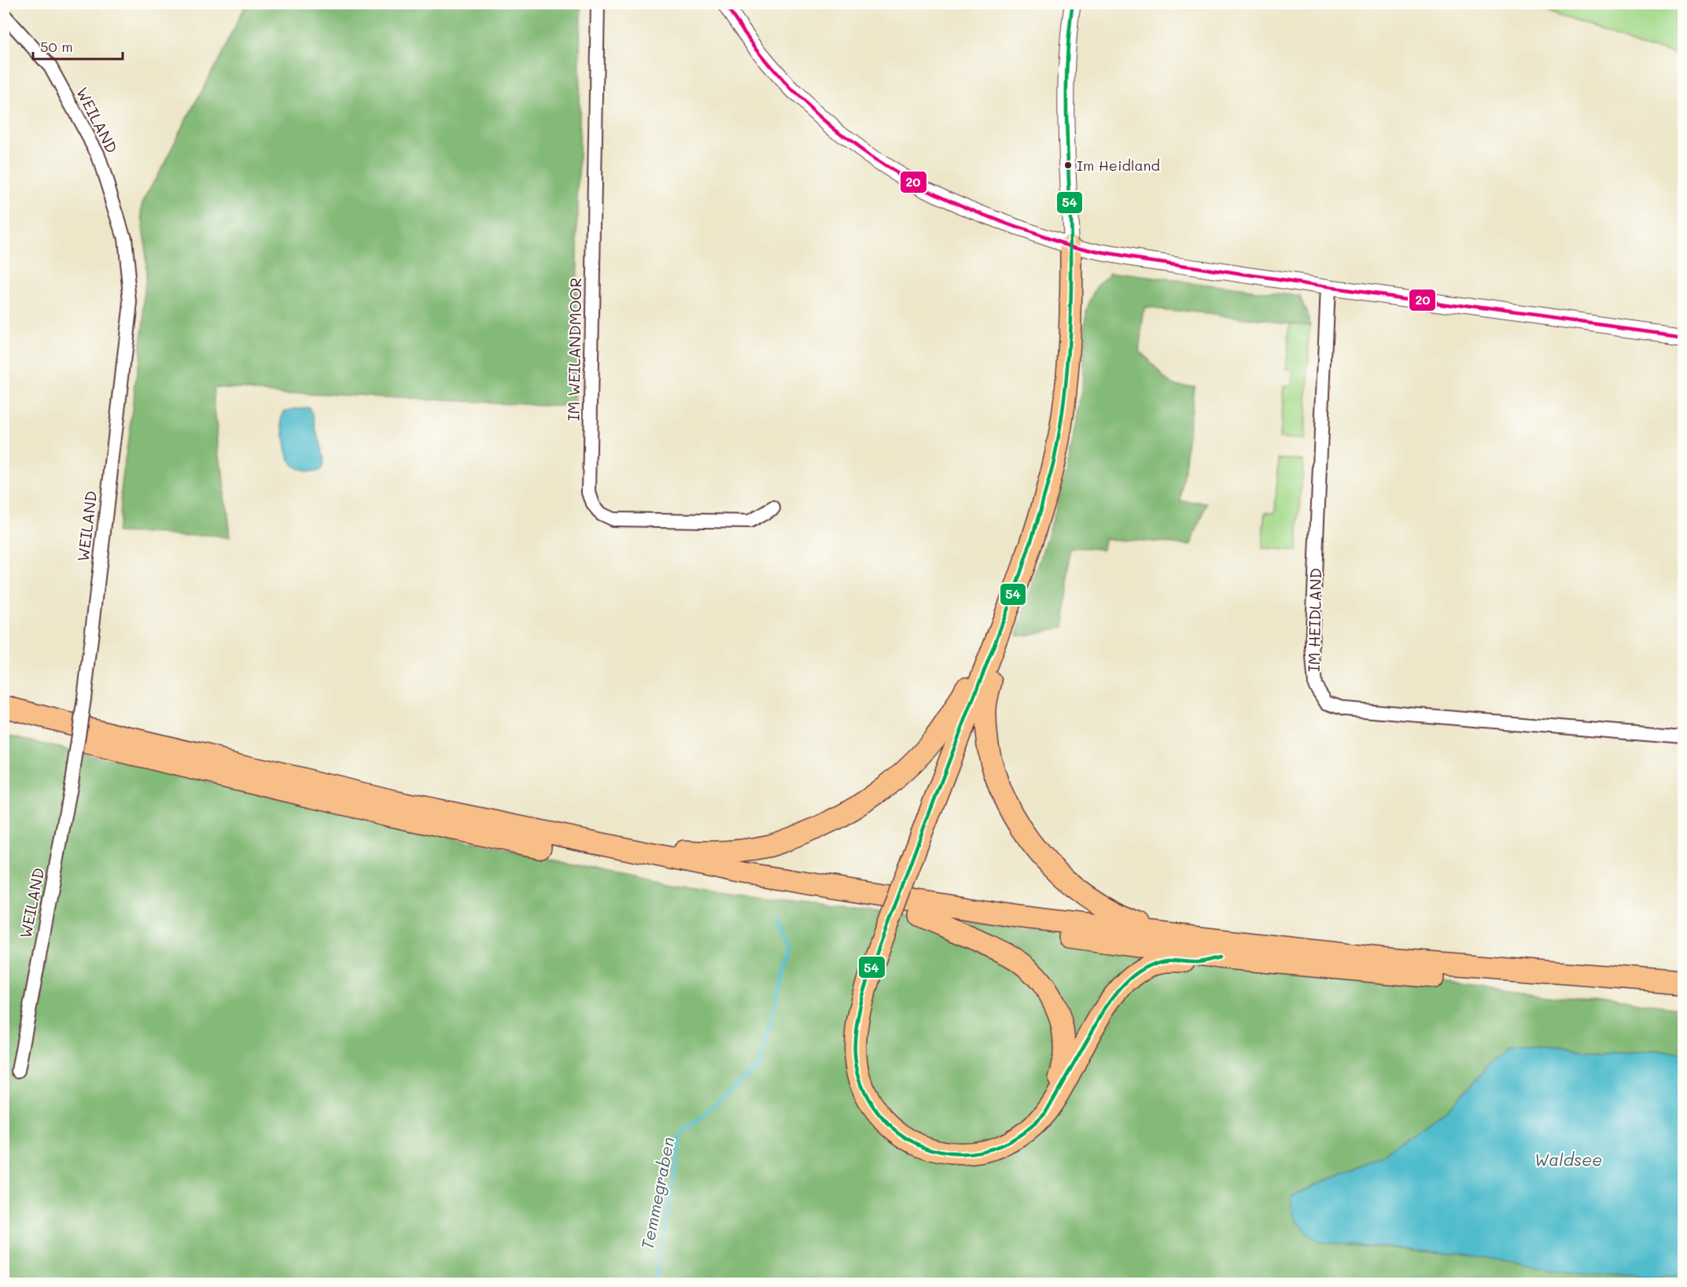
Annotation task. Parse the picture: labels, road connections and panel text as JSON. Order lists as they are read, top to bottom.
{
  "streets": {
    "street": ["WEILAND", "IM WEILANDMOOR", "IM HEIDLAND"]
  },
  "water": ["Waldsee", "Temmegraben"],
  "places": ["Im Heidland"],
  "lines": ["transit line 20", "transit line 54"],
  "scale_bar": "50 m"
}
